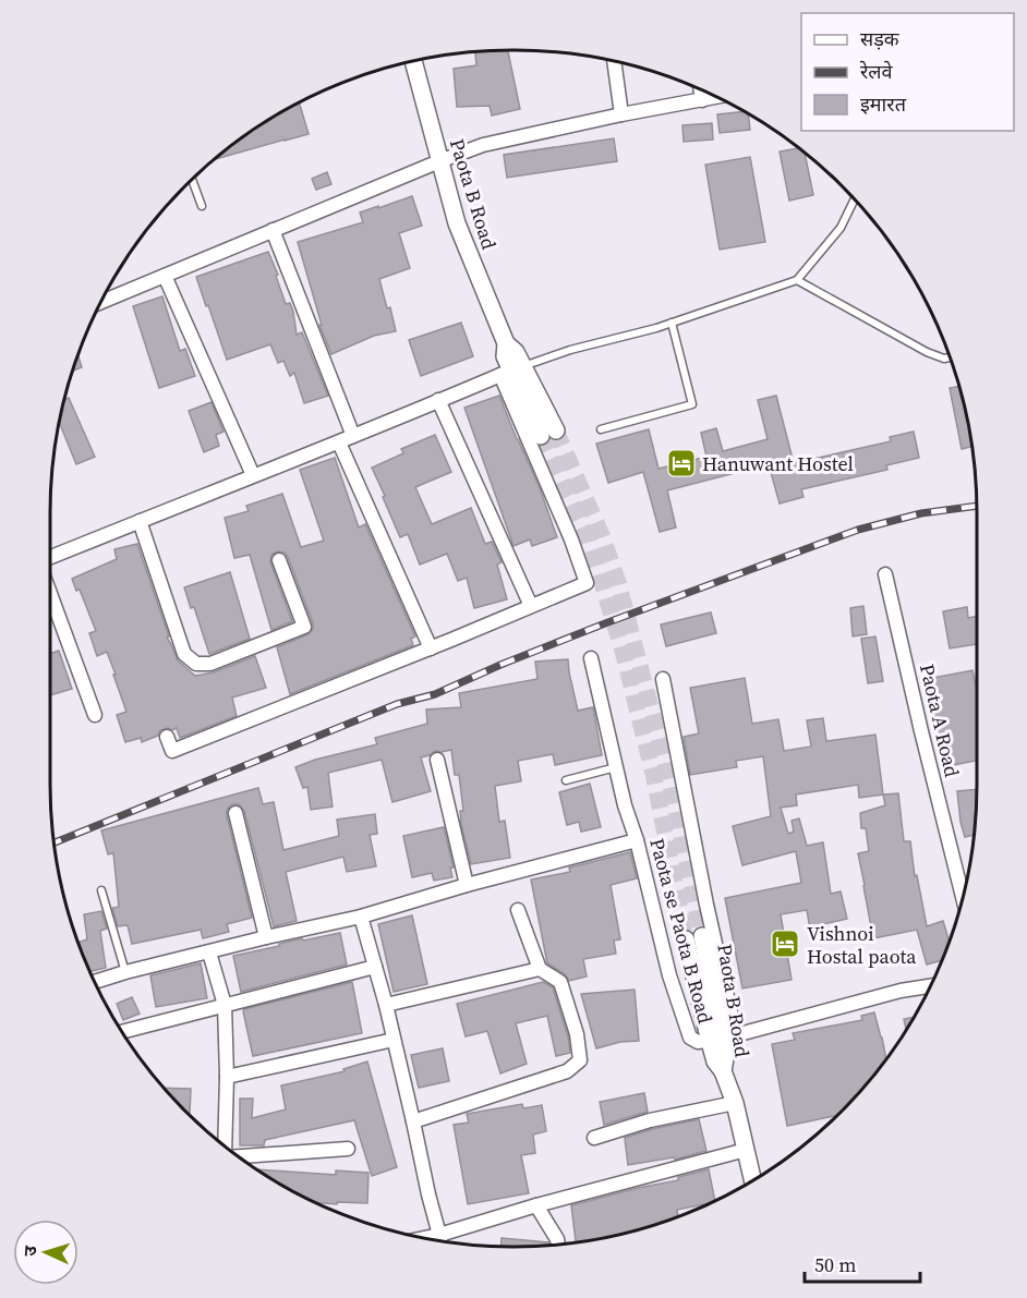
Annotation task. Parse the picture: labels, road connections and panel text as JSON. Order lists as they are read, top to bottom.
{
  "streets": {
    "street": ["Paota B Road", "Paota A Road", "Paota se Paota B Road"]
  },
  "crossings": [
    ["Paota B Road", "Paota se Paota B Road"]
  ],
  "places": {
    "hotel": ["Hanuwant Hostel", "Vishnoi Hostal paota"]
  },
  "legend": ["सड़क", "रेलवे", "इमारत"],
  "scale_bar": "50 m",
  "north": "left"
}
